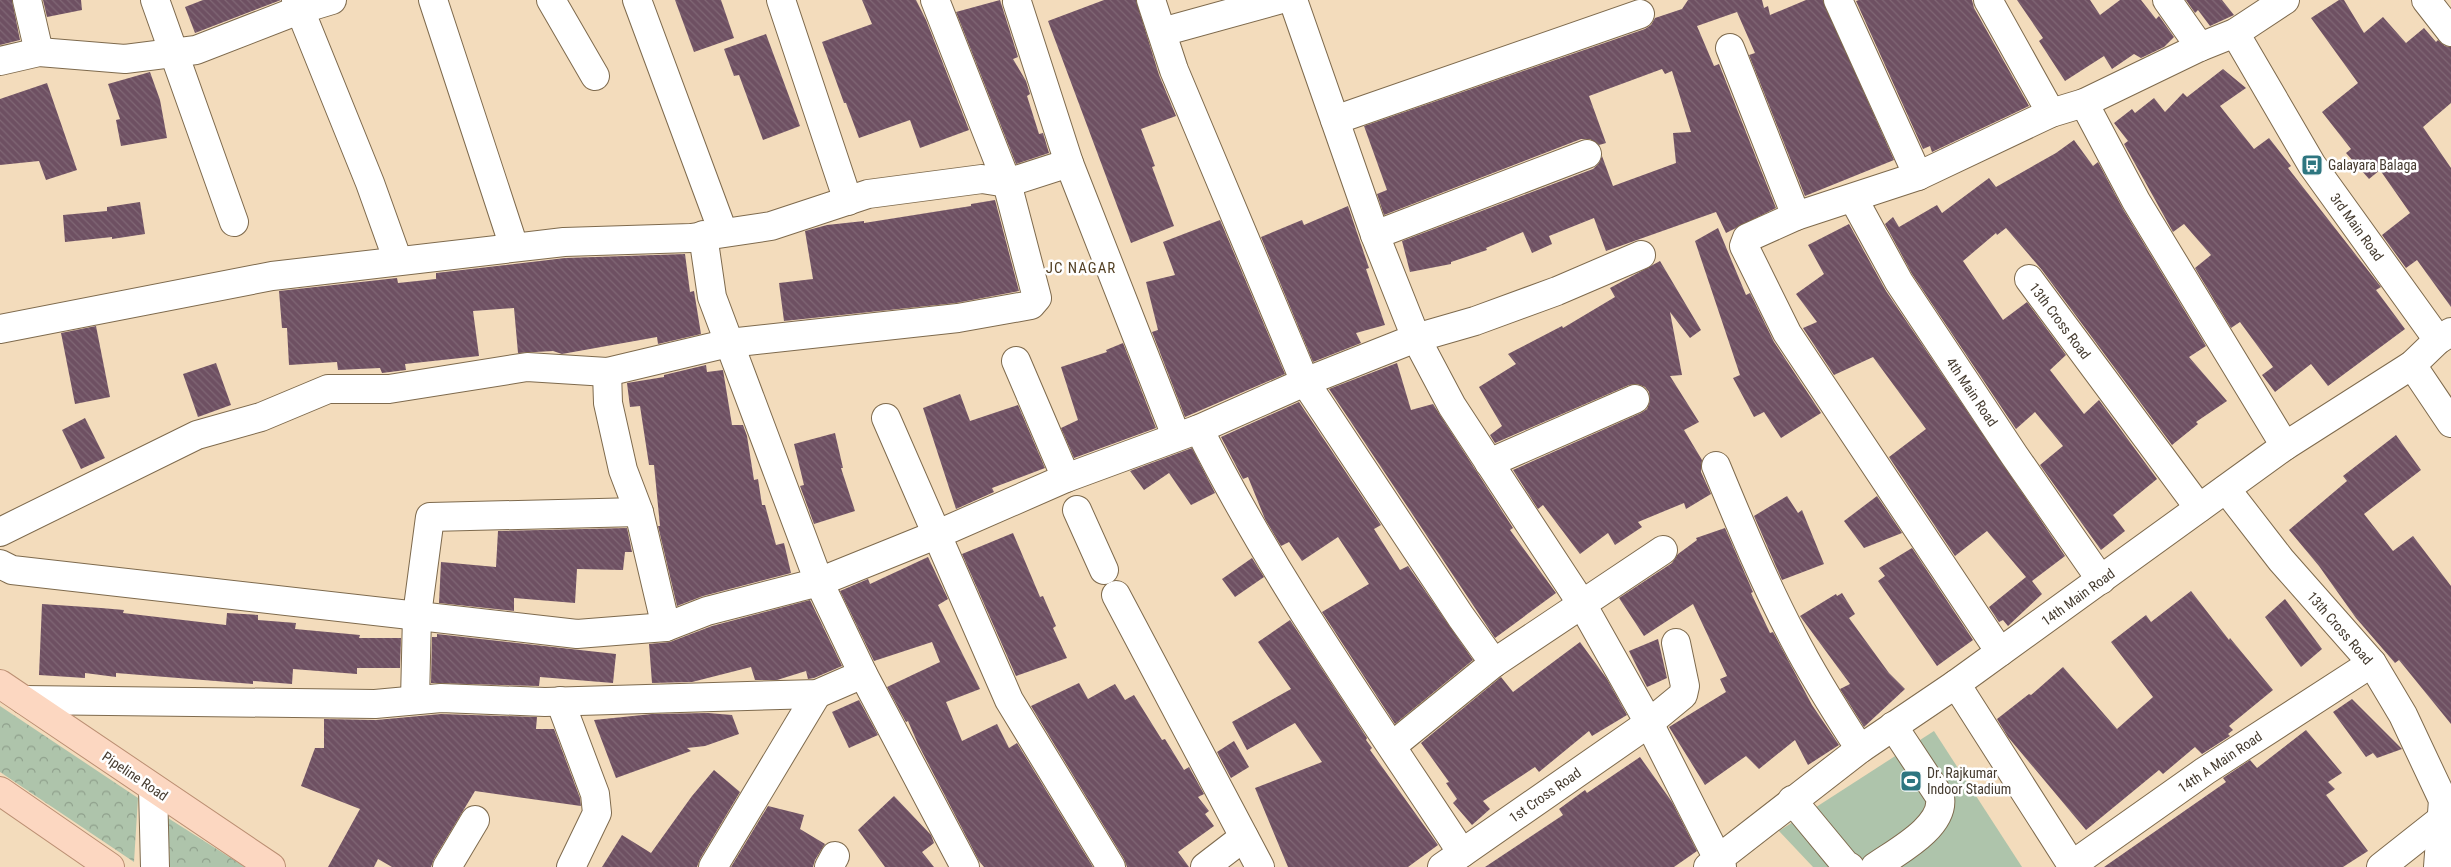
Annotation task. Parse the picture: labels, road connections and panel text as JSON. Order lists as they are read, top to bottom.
{
  "streets": {
    "main road": ["Pipeline Road"],
    "street": [
      "3rd Main Road",
      "13th Cross Road",
      "4th Main Road",
      "14th Main Road",
      "14th A Main Road",
      "1st Cross Road"
    ]
  },
  "crossings": [
    ["3rd Main Road", "14th Main Road"],
    ["13th Cross Road", "14th Main Road"],
    ["13th Cross Road", "14th A Main Road"],
    ["4th Main Road", "14th Main Road"]
  ],
  "districts": ["JC NAGAR"],
  "places": {
    "bus stop": ["Galayara Balaga"],
    "sports": ["Dr. Rajkumar Indoor Stadium"]
  }
}
